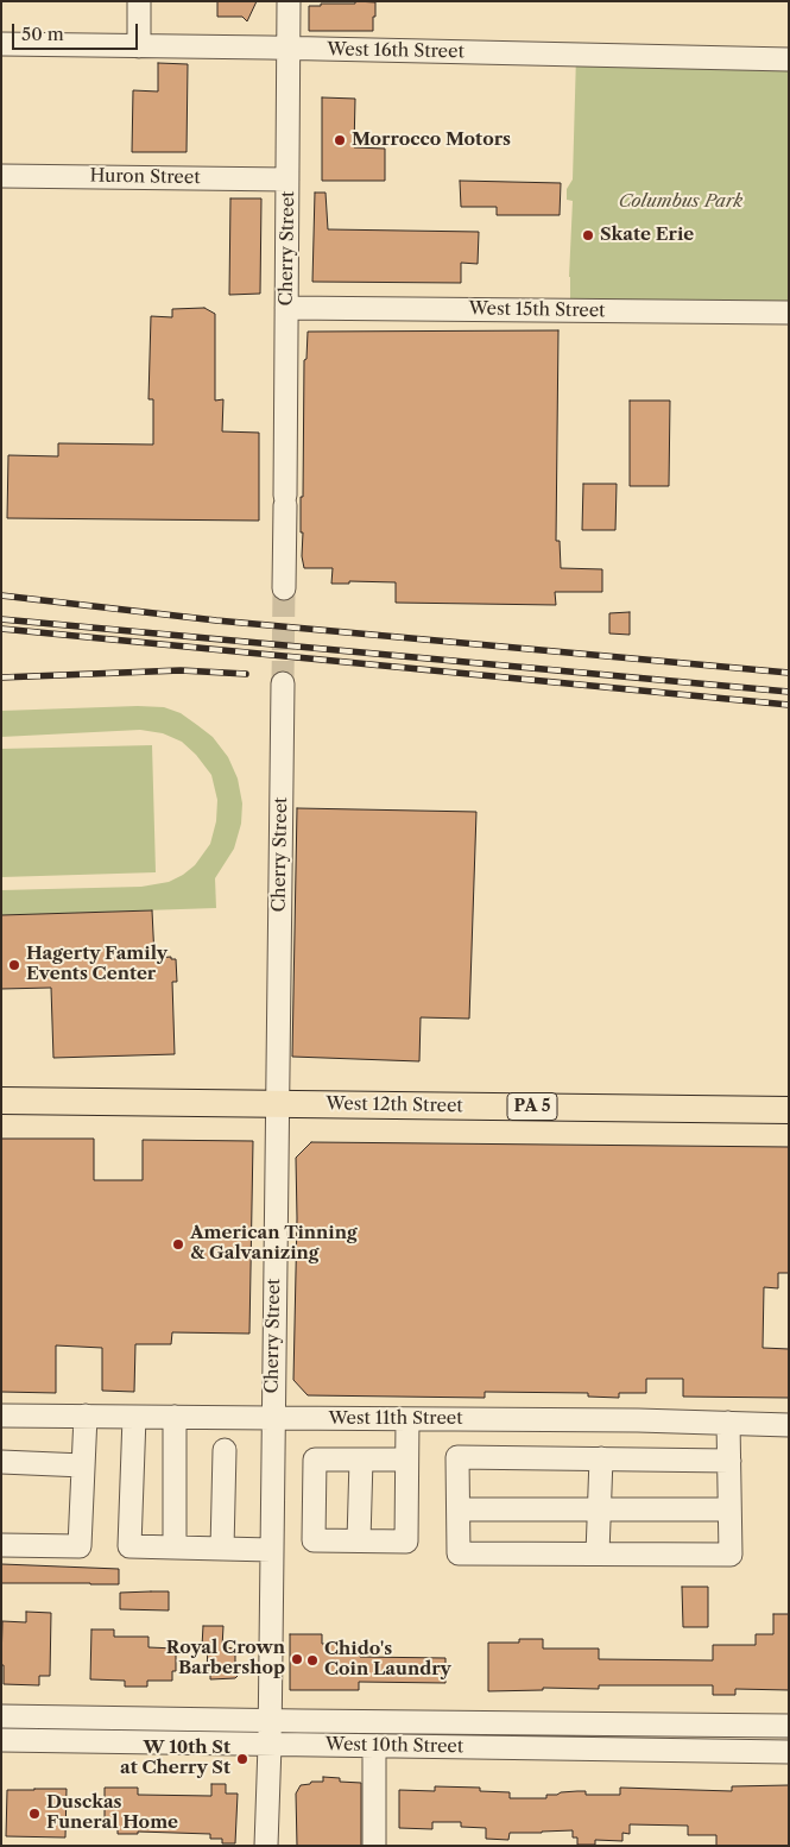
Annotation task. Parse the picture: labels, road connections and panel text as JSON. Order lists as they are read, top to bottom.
{
  "streets": {
    "main road": ["West 12th Street", "PA 5"],
    "street": [
      "West 16th Street",
      "Huron Street",
      "Cherry Street",
      "West 15th Street",
      "West 11th Street",
      "West 10th Street"
    ]
  },
  "crossings": [
    ["West 16th Street", "Cherry Street"],
    ["Huron Street", "Cherry Street"],
    ["Cherry Street", "West 15th Street"],
    ["Cherry Street", "West 12th Street"],
    ["Cherry Street", "West 11th Street"],
    ["Cherry Street", "West 10th Street"]
  ],
  "parks": ["Columbus Park"],
  "places": [
    "Morrocco Motors",
    "Skate Erie",
    "Hagerty Family Events Center",
    "American Tinning & Galvanizing",
    "Royal Crown Barbershop",
    "Chido's Coin Laundry",
    "W 10th St at Cherry St",
    "Dusckas Funeral Home"
  ],
  "scale_bar": "50 m"
}
